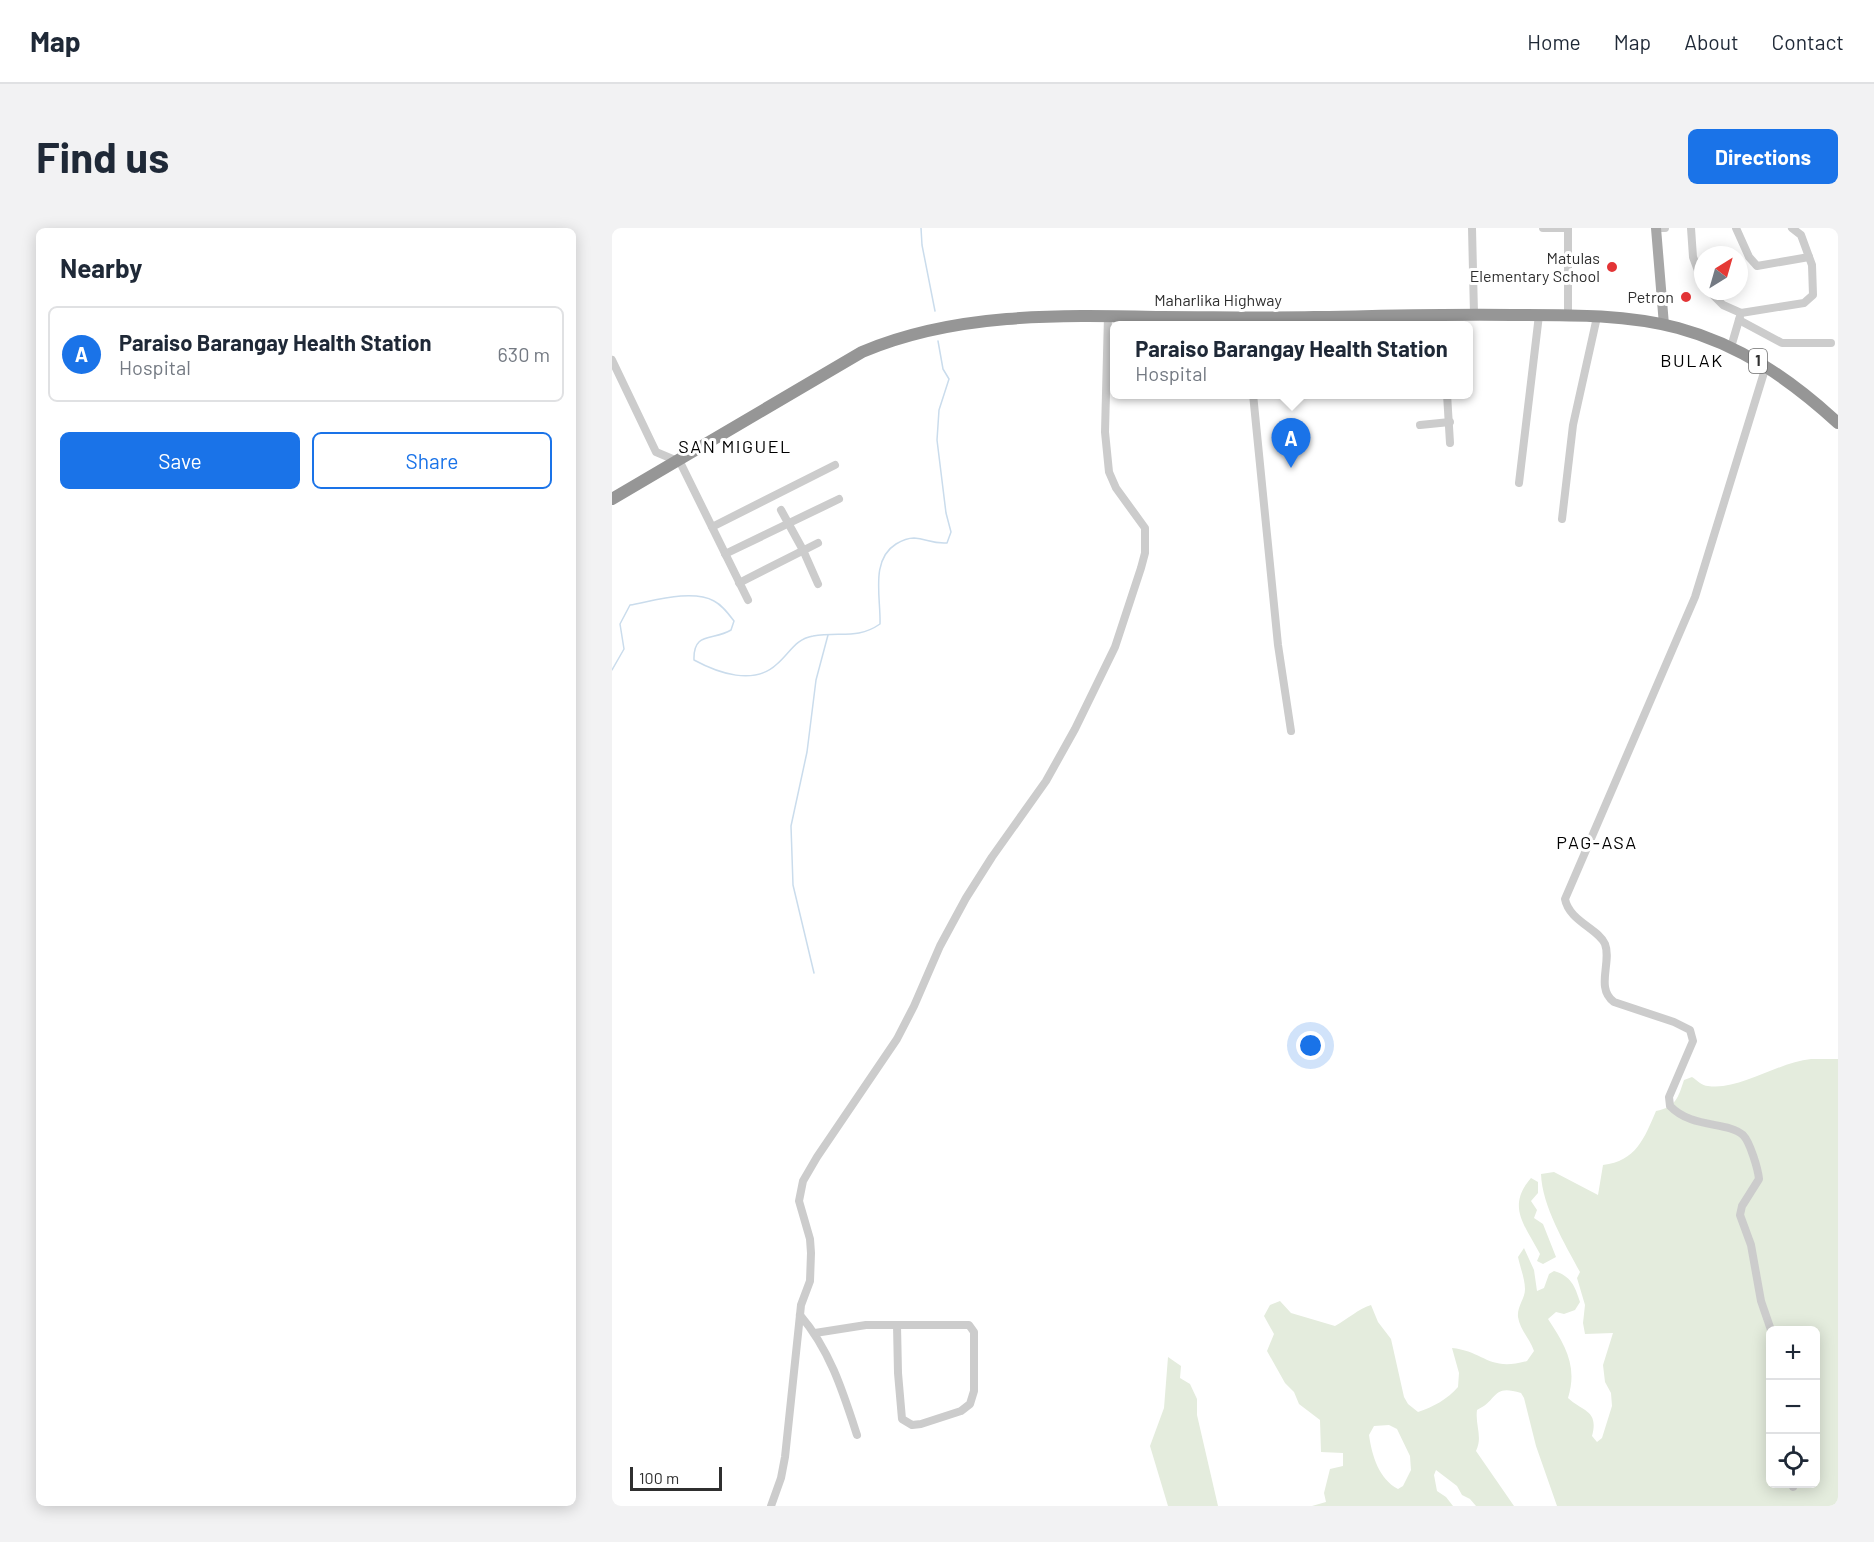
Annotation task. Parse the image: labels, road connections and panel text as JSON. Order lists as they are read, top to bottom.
{
  "streets": {
    "highway": ["Maharlika Highway", "1"]
  },
  "districts": ["BULAK", "SAN MIGUEL", "PAG-ASA"],
  "places": ["Matulas Elementary School", "Petron"],
  "scale_bar": "100 m",
  "north": "top right",
  "page": {
    "header": "Map",
    "nav": [
      "Home",
      "Map",
      "About",
      "Contact"
    ],
    "buttons": [
      "Directions",
      ["Save", "Share"]
    ],
    "title": "Find us",
    "heading": "Nearby",
    "list": [
      {
        "mark": "A",
        "name": "Paraiso Barangay Health Station",
        "note": "Hospital",
        "value": "630 m"
      }
    ],
    "popup": ["Paraiso Barangay Health Station", "Hospital"],
    "pins": "A",
    "map_buttons": ["+", "−"],
    "scale": "100 m"
  }
}
